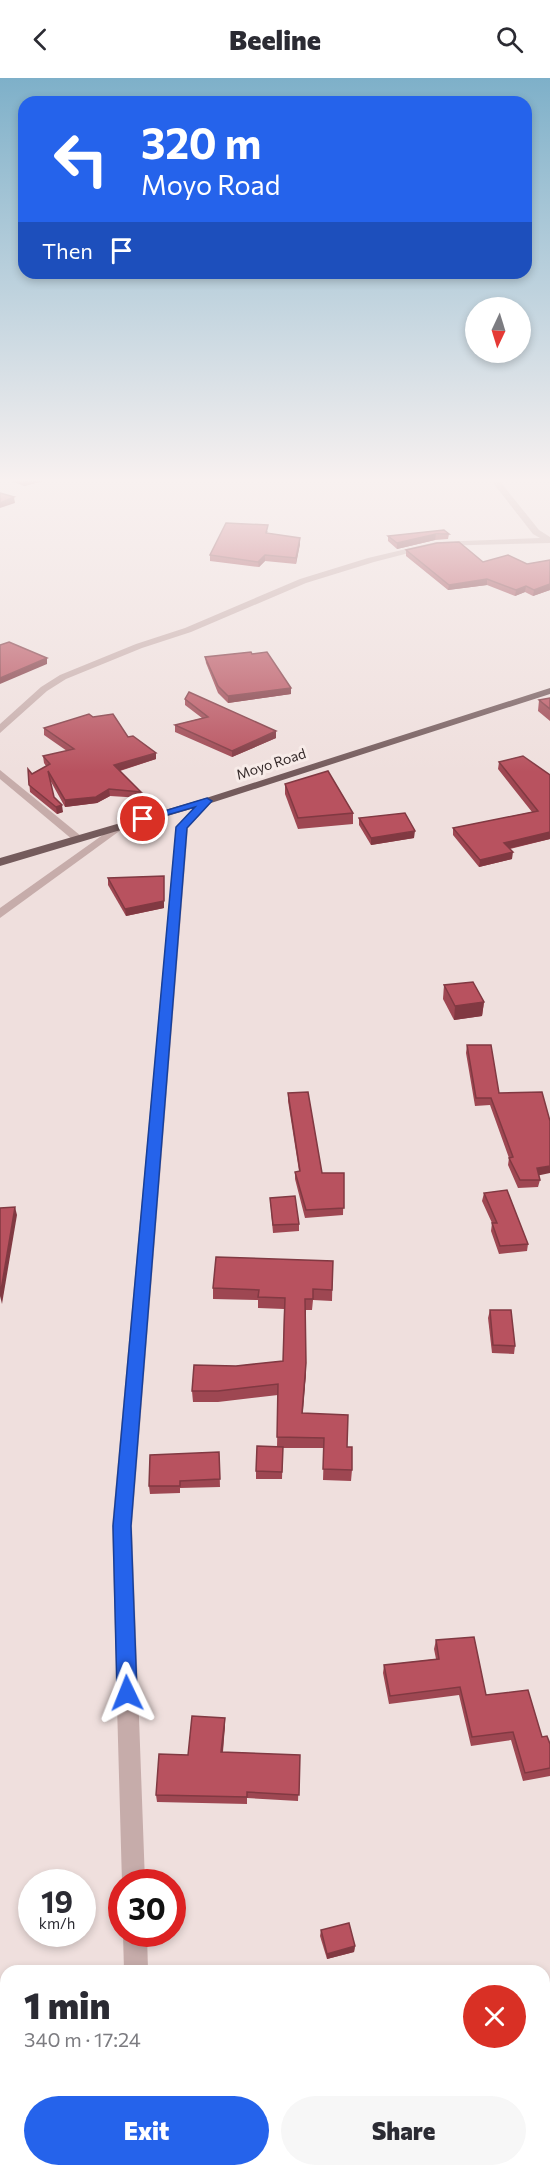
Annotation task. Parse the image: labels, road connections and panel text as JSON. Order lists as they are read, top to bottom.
{
  "streets": {
    "main road": ["Moyo Road"]
  },
  "north": "bottom",
  "page": {
    "header": "Beeline",
    "turn": ["320 m", "Moyo Road"],
    "then": "Then",
    "speed": "19 km/h",
    "limit": "30",
    "heading": ["1 min", "340 m · 17:24"],
    "buttons": ["Exit", "Share"]
  }
}
